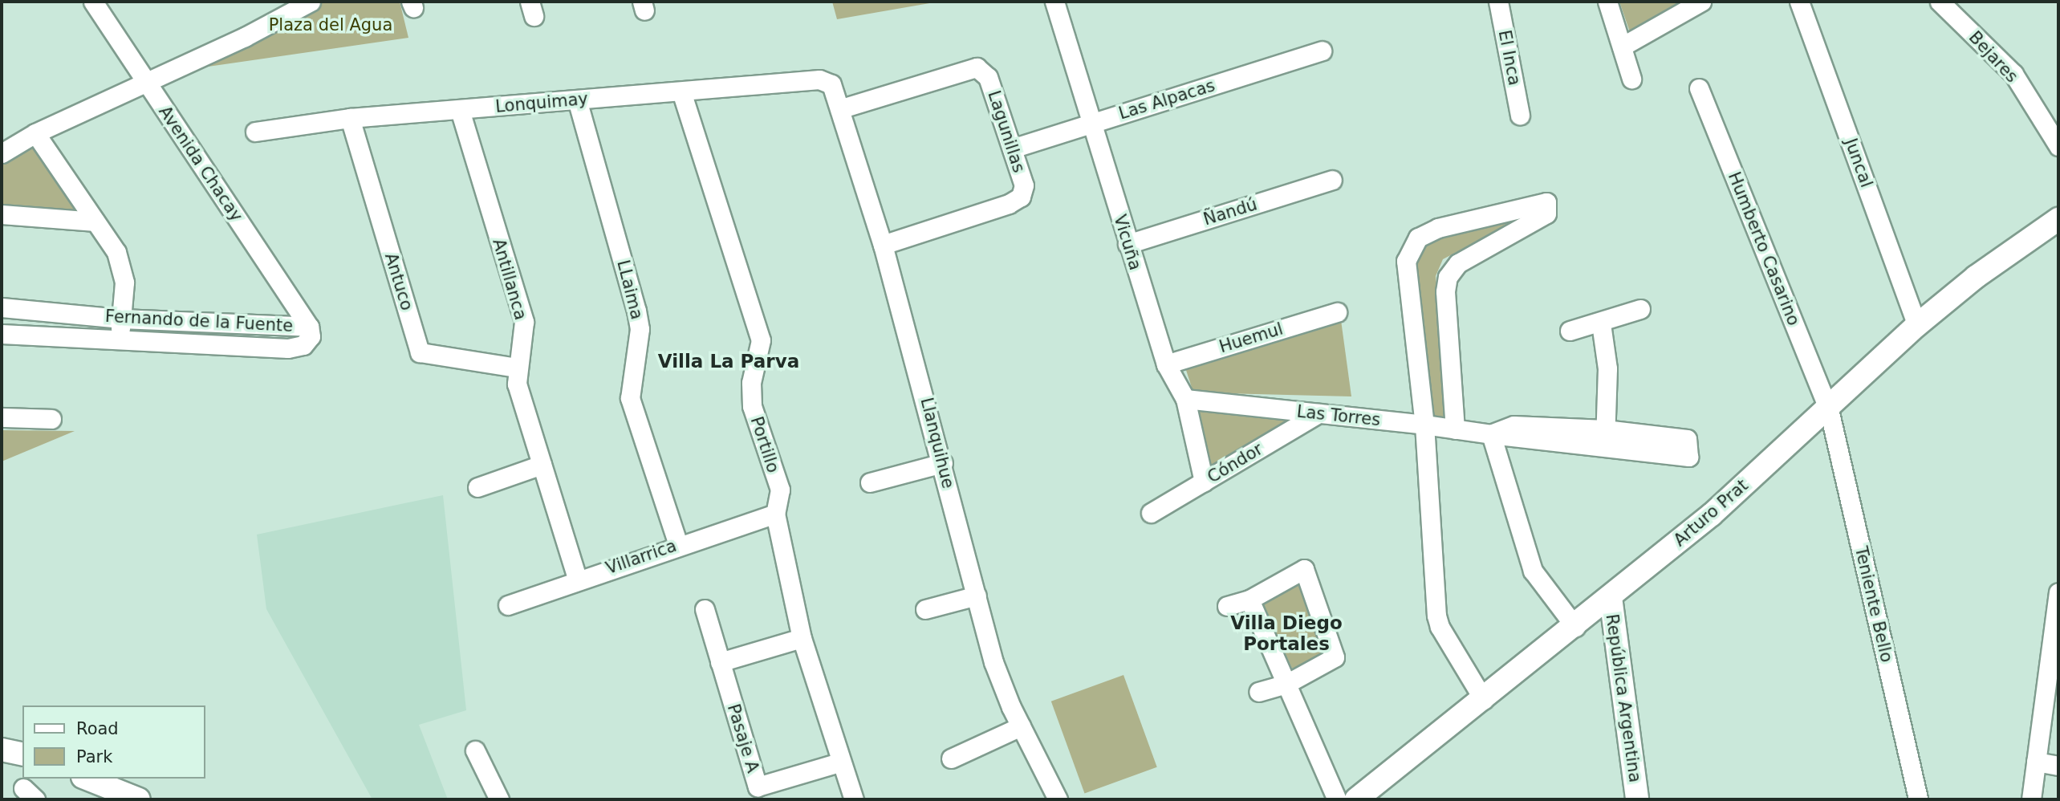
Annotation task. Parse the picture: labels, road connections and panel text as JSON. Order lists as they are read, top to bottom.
{
  "streets": {
    "main road": ["Arturo Prat", "República Argentina"],
    "street": [
      "Bejares",
      "El Inca",
      "Las Alpacas",
      "Lonquimay",
      "Lagunillas",
      "Juncal",
      "Avenida Chacay",
      "Ñandú",
      "Vicuña",
      "Humberto Casarino",
      "Antillanca",
      "Antuco",
      "LLaima",
      "Fernando de la Fuente",
      "Huemul",
      "Las Torres",
      "Llanquihue",
      "Portillo",
      "Cóndor",
      "Villarrica",
      "Teniente Bello",
      "Pasaje A"
    ]
  },
  "crossings": [
    ["Las Alpacas", "Lagunillas"],
    ["Las Alpacas", "Vicuña"],
    ["Lonquimay", "Antillanca"],
    ["Lonquimay", "Antuco"],
    ["Lonquimay", "LLaima"],
    ["Lonquimay", "Llanquihue"],
    ["Lonquimay", "Portillo"],
    ["Lagunillas", "Llanquihue"],
    ["Juncal", "Arturo Prat"],
    ["Avenida Chacay", "Fernando de la Fuente"],
    ["Ñandú", "Vicuña"],
    ["Vicuña", "Huemul"],
    ["Vicuña", "Las Torres"],
    ["Vicuña", "Cóndor"],
    ["Humberto Casarino", "Arturo Prat"],
    ["Humberto Casarino", "Teniente Bello"],
    ["Antillanca", "Antuco"],
    ["Antillanca", "Villarrica"],
    ["LLaima", "Villarrica"],
    ["Las Torres", "Cóndor"],
    ["Portillo", "Villarrica"],
    ["Portillo", "Pasaje A"],
    ["Arturo Prat", "Teniente Bello"],
    ["Arturo Prat", "República Argentina"]
  ],
  "districts": ["Villa La Parva", "Villa Diego Portales"],
  "parks": ["Plaza del Agua"],
  "legend": ["Road", "Park"]
}
